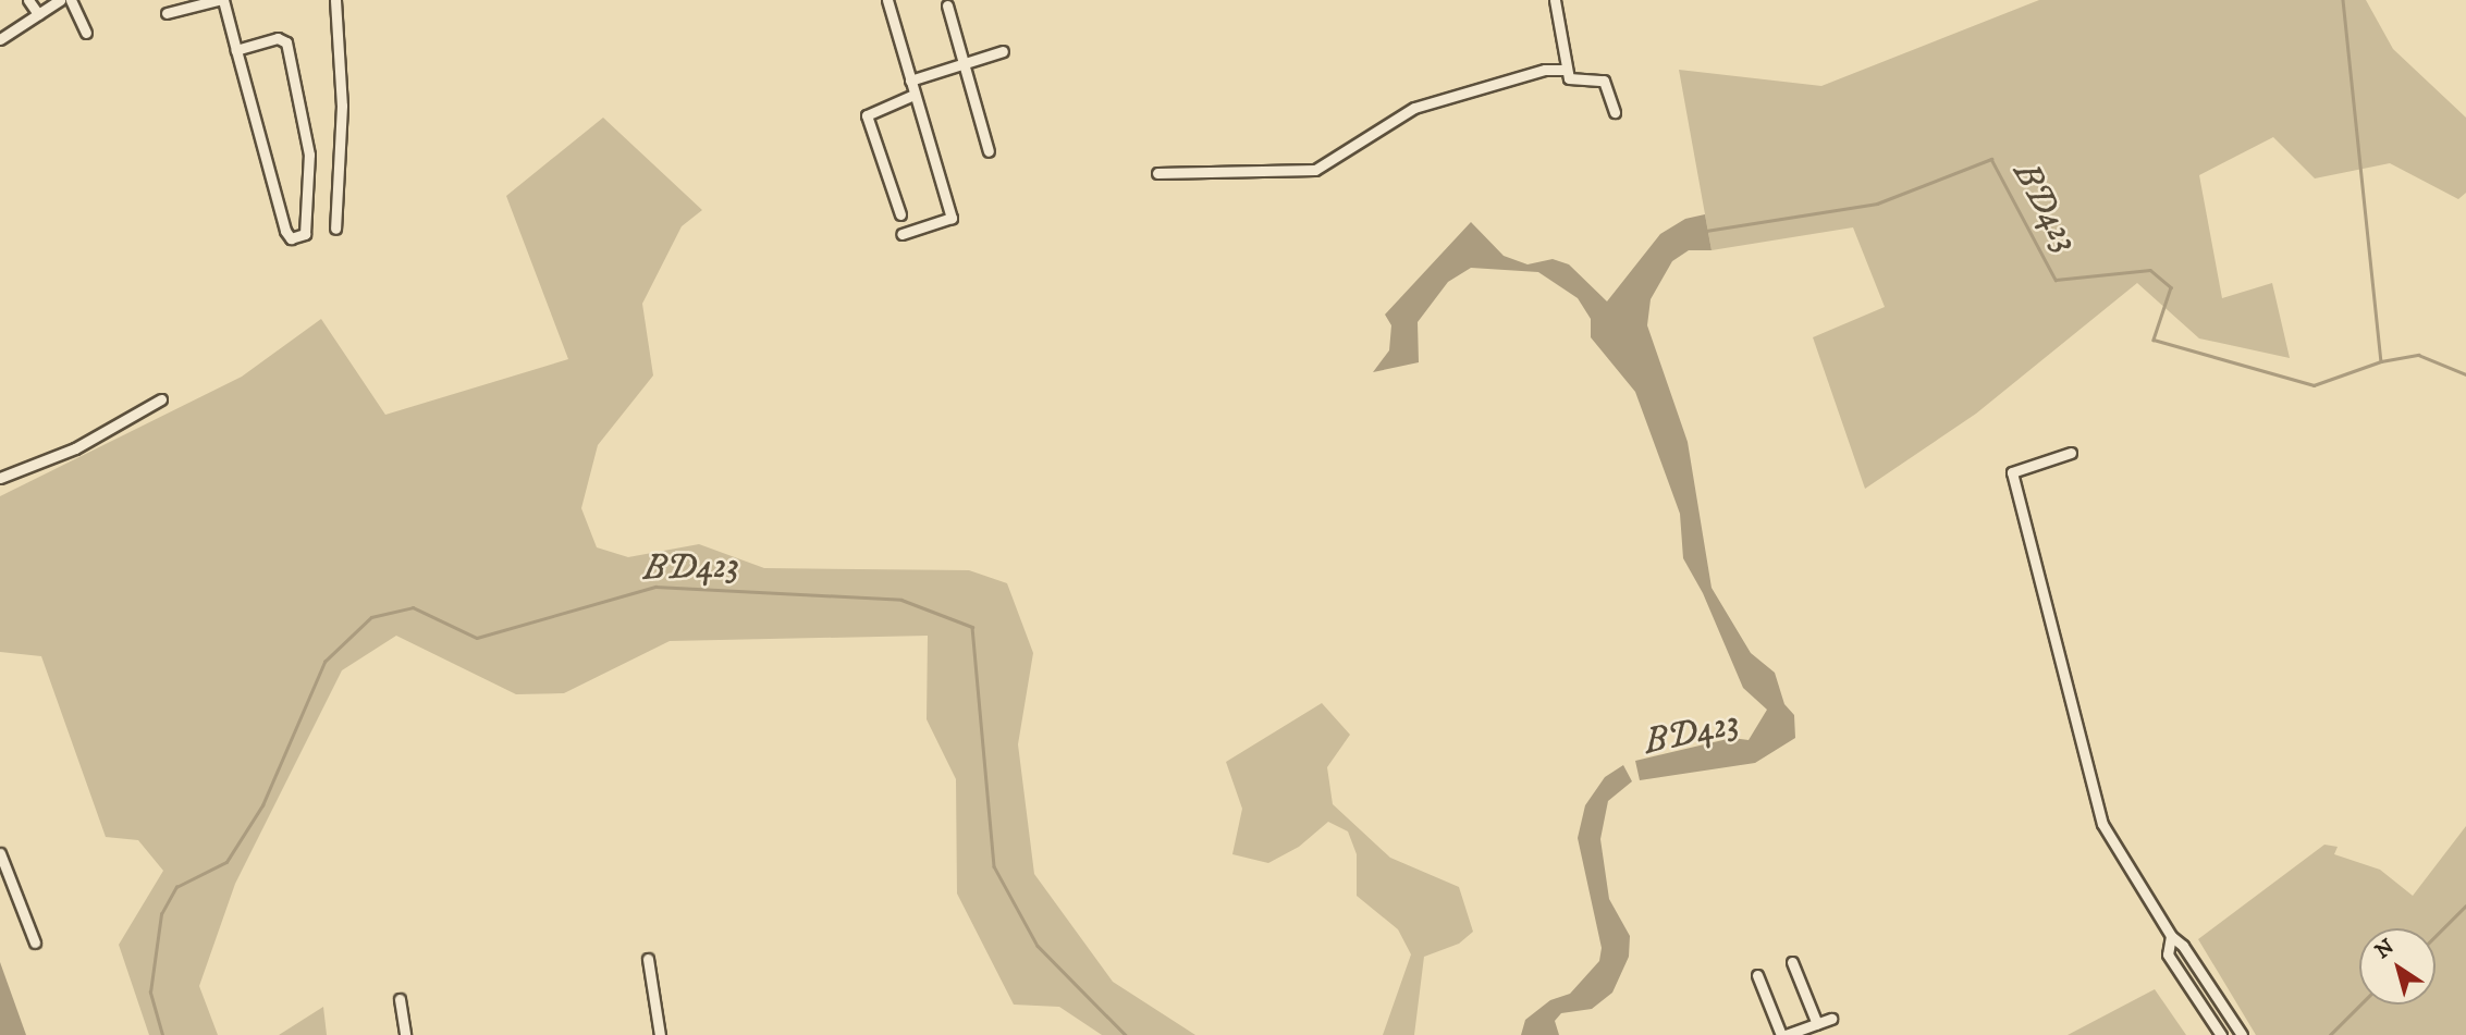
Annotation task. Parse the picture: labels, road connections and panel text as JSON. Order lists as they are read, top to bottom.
{
  "water": ["BD423"],
  "north": "top left"
}
